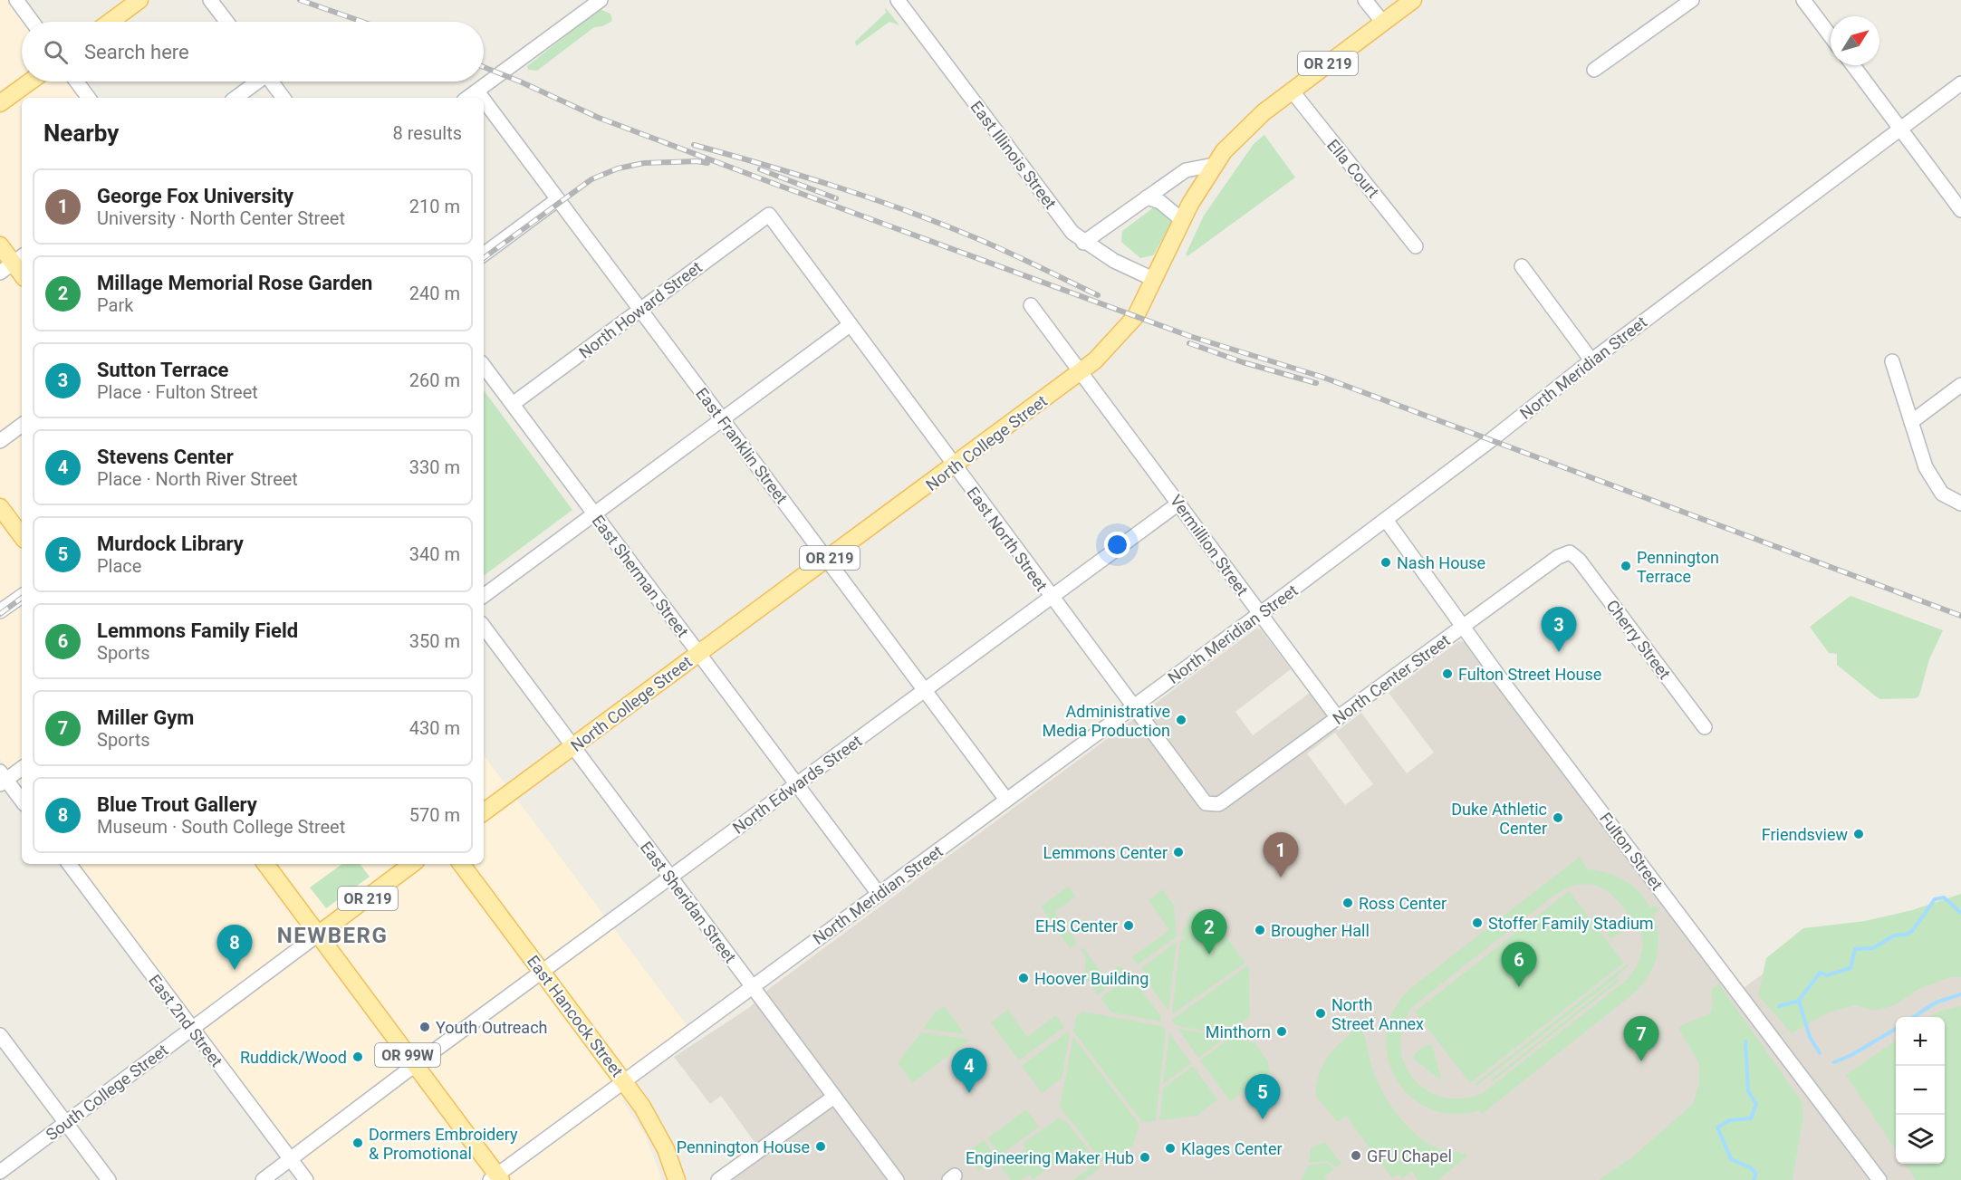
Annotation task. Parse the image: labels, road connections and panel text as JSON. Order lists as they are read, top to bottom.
{
  "streets": {
    "main road": [
      "OR 219",
      "North College Street",
      "East Hancock Street",
      "OR 99W"
    ],
    "street": [
      "East Illinois Street",
      "Ella Court",
      "North Howard Street",
      "North Meridian Street",
      "East Franklin Street",
      "East North Street",
      "Vermillion Street",
      "East Sherman Street",
      "Cherry Street",
      "North Center Street",
      "North Edwards Street",
      "Fulton Street",
      "East Sheridan Street",
      "East 2nd Street",
      "South College Street"
    ]
  },
  "crossings": [
    ["OR 219", "OR 99W"],
    ["OR 219", "South College Street"],
    ["East Illinois Street", "North College Street"],
    ["Ella Court", "North College Street"],
    ["North Howard Street", "East Franklin Street"],
    ["North Howard Street", "East North Street"],
    ["North Howard Street", "East Sherman Street"],
    ["North Meridian Street", "East Franklin Street"],
    ["North Meridian Street", "East North Street"],
    ["North Meridian Street", "Vermillion Street"],
    ["North Meridian Street", "East Sherman Street"],
    ["North Meridian Street", "Fulton Street"],
    ["North Meridian Street", "East Sheridan Street"],
    ["North Meridian Street", "East Hancock Street"],
    ["North Meridian Street", "OR 99W"],
    ["North College Street", "East Franklin Street"],
    ["North College Street", "East North Street"],
    ["North College Street", "Vermillion Street"],
    ["North College Street", "East Sherman Street"],
    ["North College Street", "East Sheridan Street"],
    ["East Franklin Street", "North Edwards Street"],
    ["East North Street", "North Center Street"],
    ["East North Street", "North Edwards Street"],
    ["Vermillion Street", "North Center Street"],
    ["Vermillion Street", "North Edwards Street"],
    ["East Sherman Street", "North Edwards Street"],
    ["Cherry Street", "North Center Street"],
    ["North Center Street", "Fulton Street"],
    ["North Edwards Street", "East Sheridan Street"],
    ["North Edwards Street", "East Hancock Street"],
    ["North Edwards Street", "East 2nd Street"],
    ["North Edwards Street", "OR 99W"],
    ["East 2nd Street", "South College Street"],
    ["OR 99W", "South College Street"]
  ],
  "districts": ["NEWBERG"],
  "places": [
    "Nash House",
    "Pennington Terrace",
    "Fulton Street House",
    "Administrative Media Production",
    "Duke Athletic Center",
    "Friendsview",
    "Lemmons Center",
    "Ross Center",
    "Stoffer Family Stadium",
    "EHS Center",
    "Brougher Hall",
    "Hoover Building",
    "North Street Annex",
    "Youth Outreach",
    "Minthorn",
    "Ruddick/Wood",
    "Dormers Embroidery & Promotional",
    "Pennington House",
    "Klages Center",
    "GFU Chapel",
    "Engineering Maker Hub"
  ],
  "north": "top right",
  "page": {
    "search": "Search here",
    "heading": ["Nearby", "8 results"],
    "list": [
      {
        "mark": "1",
        "name": "George Fox University",
        "note": "University · North Center Street",
        "value": "210 m"
      },
      {
        "mark": "2",
        "name": "Millage Memorial Rose Garden",
        "note": "Park",
        "value": "240 m"
      },
      {
        "mark": "3",
        "name": "Sutton Terrace",
        "note": "Place · Fulton Street",
        "value": "260 m"
      },
      {
        "mark": "4",
        "name": "Stevens Center",
        "note": "Place · North River Street",
        "value": "330 m"
      },
      {
        "mark": "5",
        "name": "Murdock Library",
        "note": "Place",
        "value": "340 m"
      },
      {
        "mark": "6",
        "name": "Lemmons Family Field",
        "note": "Sports",
        "value": "350 m"
      },
      {
        "mark": "7",
        "name": "Miller Gym",
        "note": "Sports",
        "value": "430 m"
      },
      {
        "mark": "8",
        "name": "Blue Trout Gallery",
        "note": "Museum · South College Street",
        "value": "570 m"
      }
    ],
    "pins": [
      "3",
      "1",
      "2",
      "8",
      "6",
      "7",
      "4",
      "5"
    ],
    "map_buttons": ["+", "−"]
  }
}
